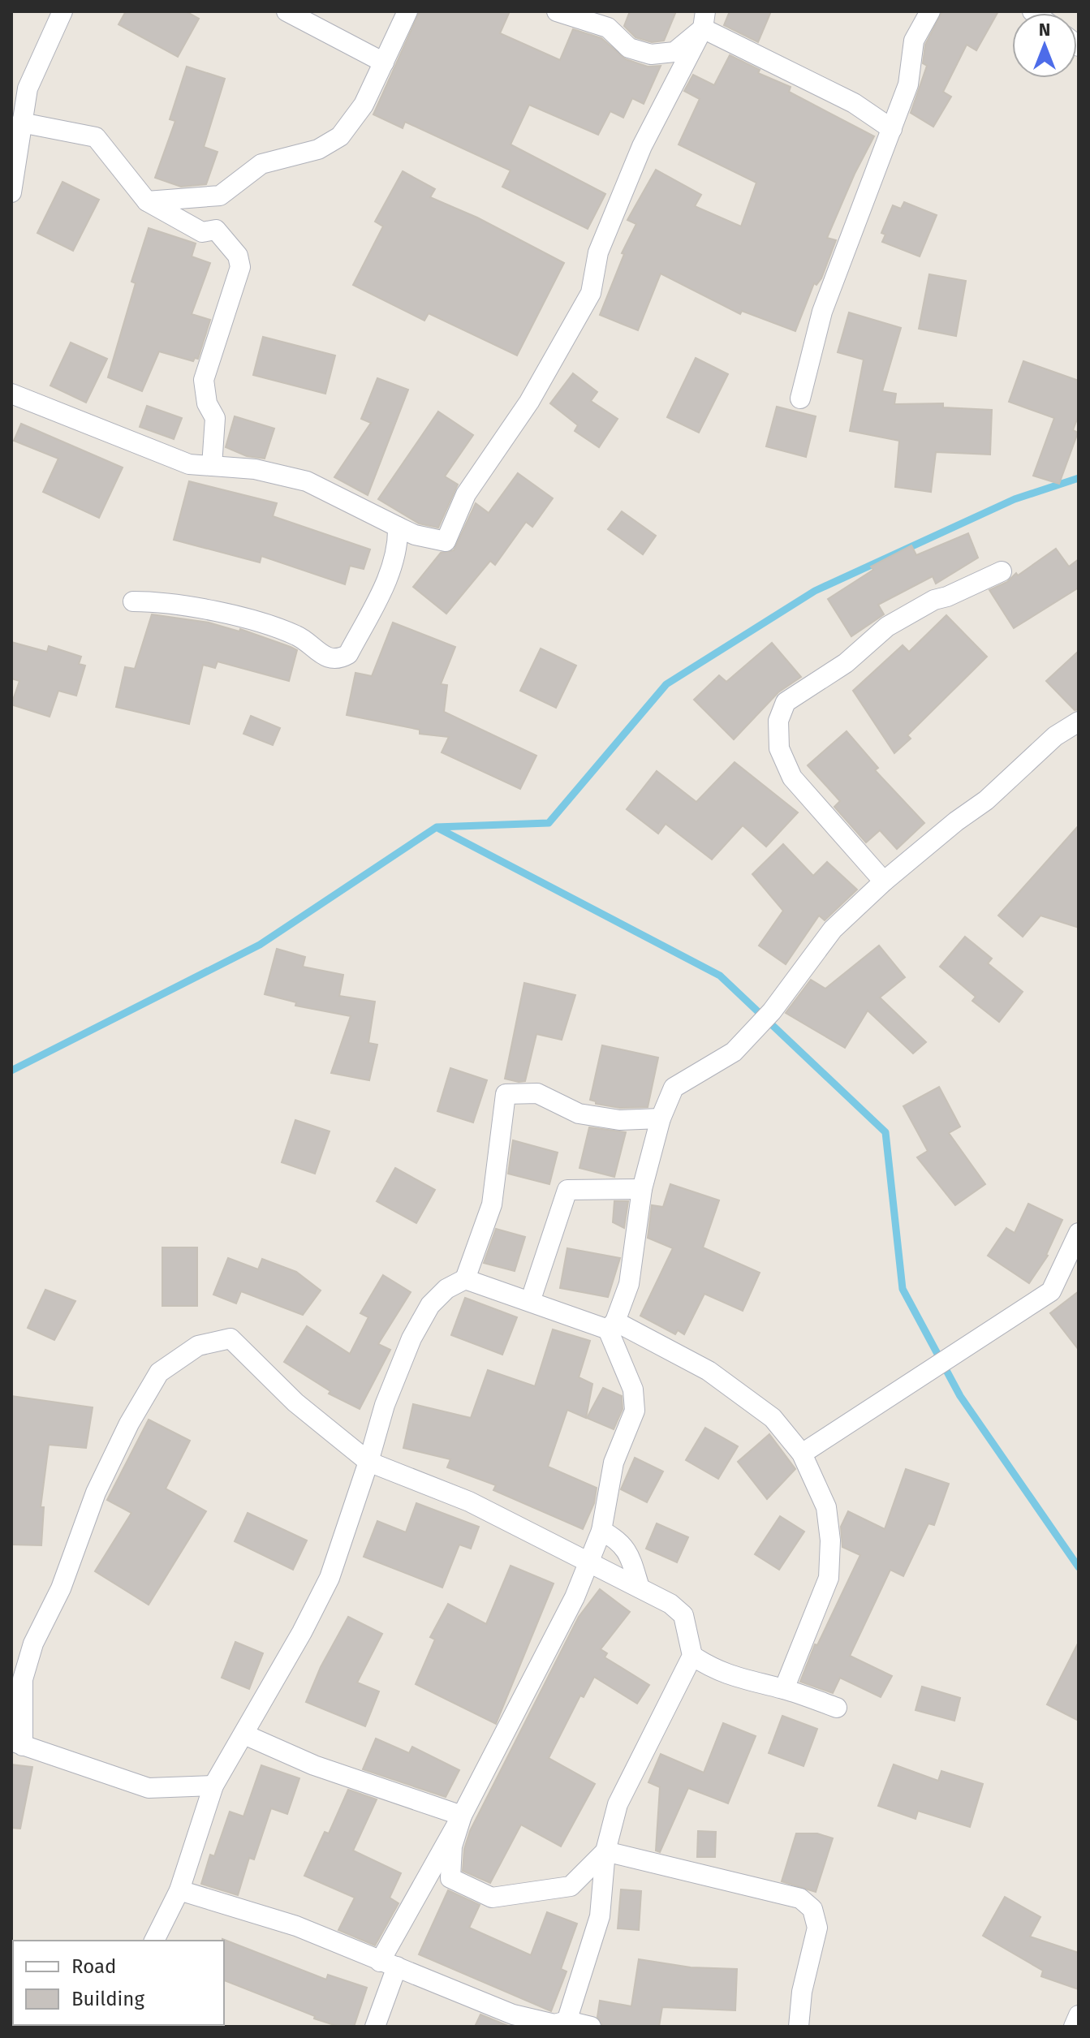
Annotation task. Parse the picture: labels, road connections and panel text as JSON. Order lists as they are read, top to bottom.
{
  "legend": ["Road", "Building"],
  "north": "top"
}
